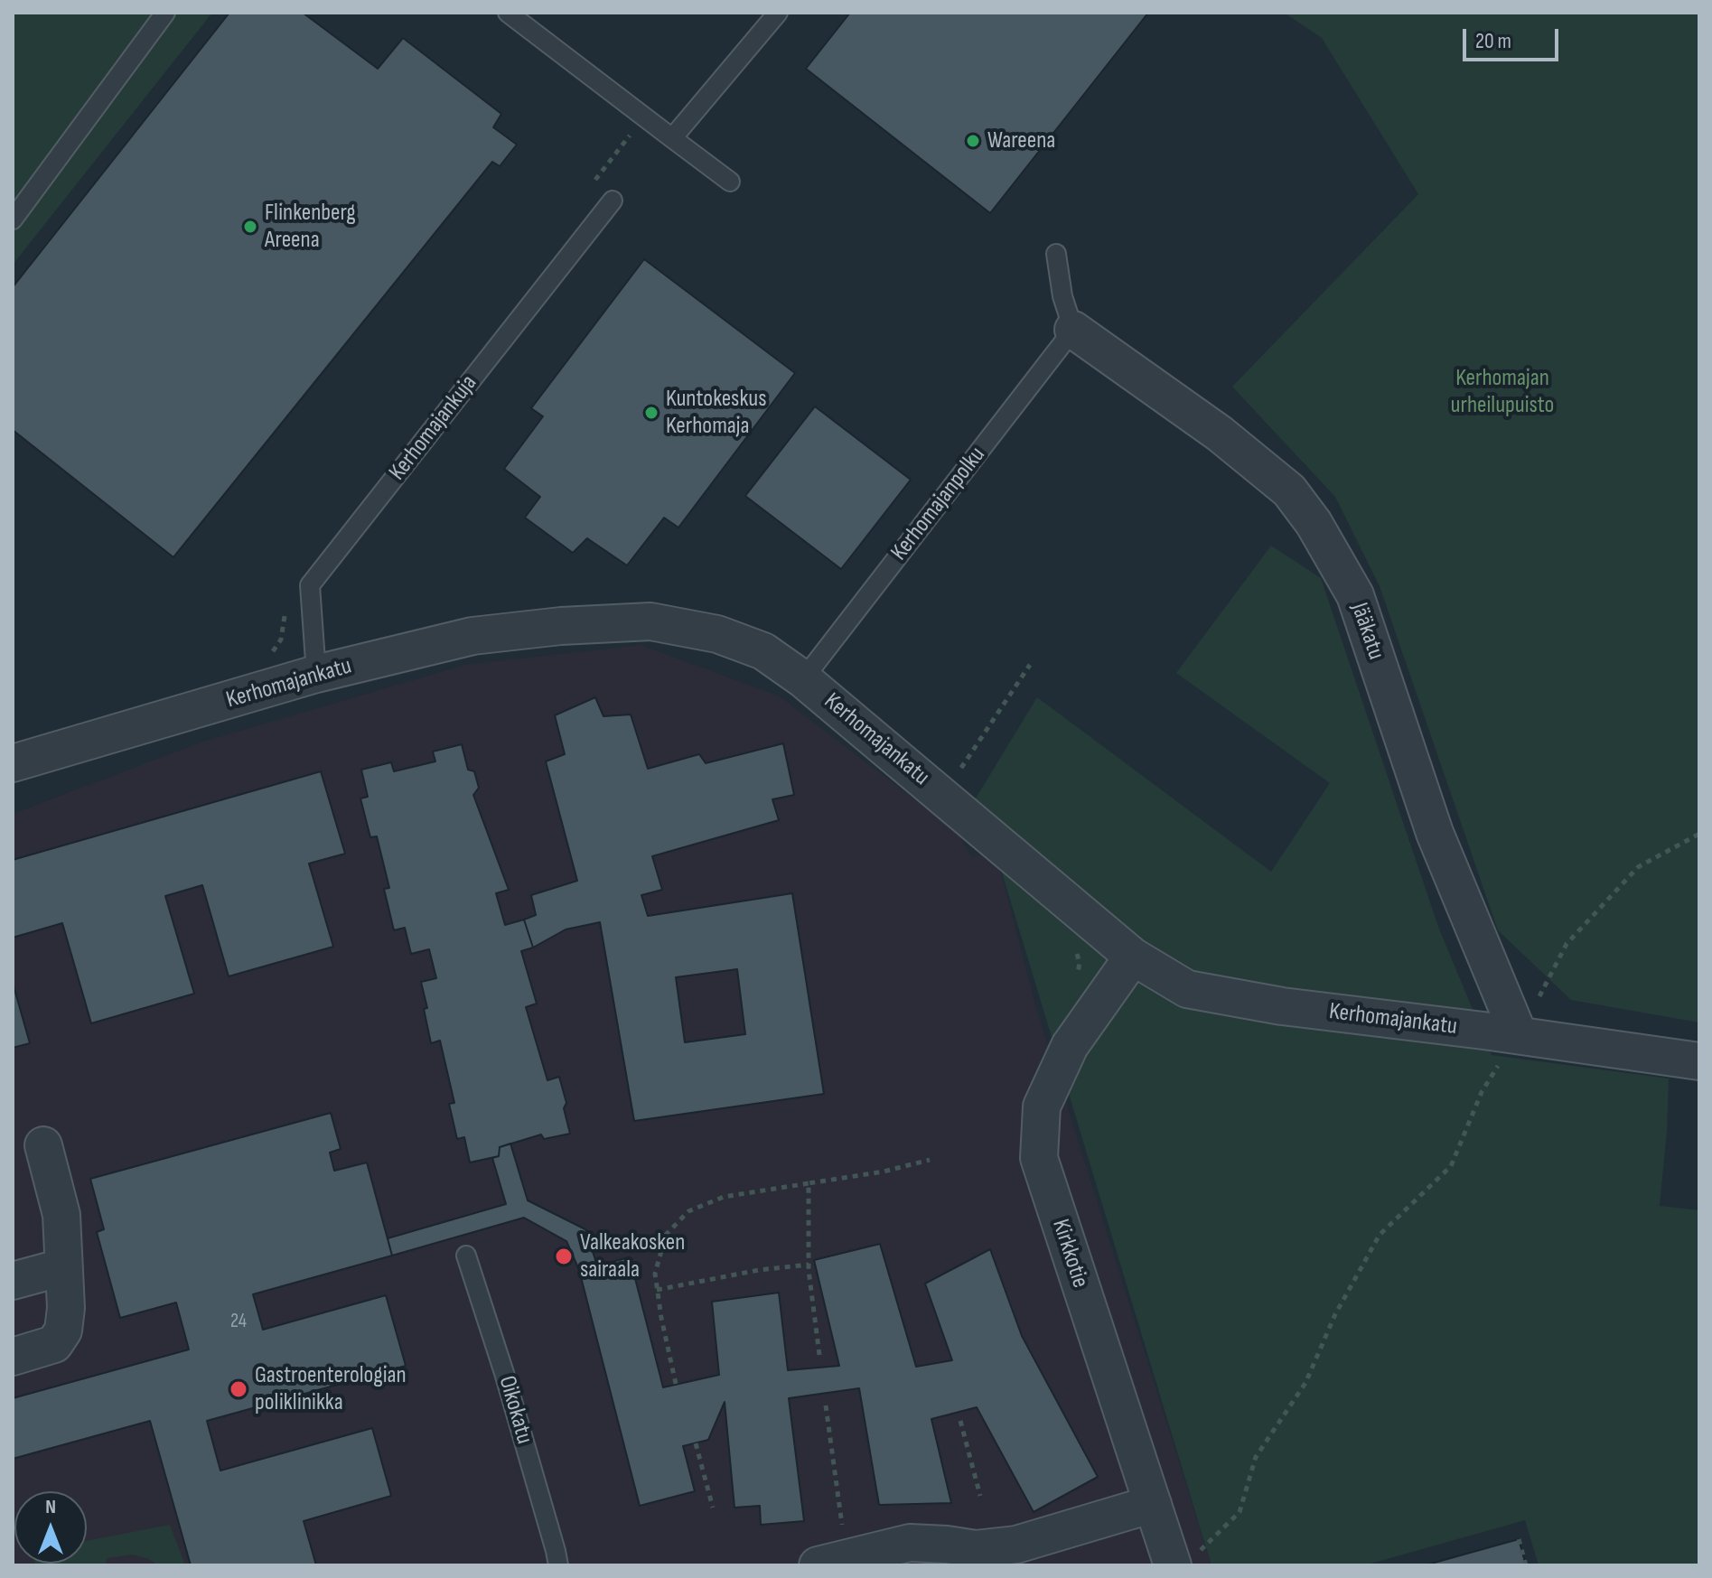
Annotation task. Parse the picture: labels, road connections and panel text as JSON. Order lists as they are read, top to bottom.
{
  "streets": {
    "street": ["Jääkatu", "Kerhomajankatu", "Kirkkotie"],
    "lane": ["Kerhomajankuja", "Kerhomajanpolku", "Oikokatu"]
  },
  "crossings": [
    ["Kerhomajankuja", "Kerhomajankatu"],
    ["Kerhomajanpolku", "Jääkatu"],
    ["Kerhomajanpolku", "Kerhomajankatu"],
    ["Jääkatu", "Kerhomajankatu"],
    ["Kerhomajankatu", "Kirkkotie"]
  ],
  "parks": ["Kerhomajan urheilupuisto"],
  "places": [
    "Wareena",
    "Flinkenberg Areena",
    "Kuntokeskus Kerhomaja",
    "Valkeakosken sairaala",
    "Gastroenterologian poliklinikka"
  ],
  "house_numbers": ["24"],
  "scale_bar": "20 m",
  "north": "top"
}
